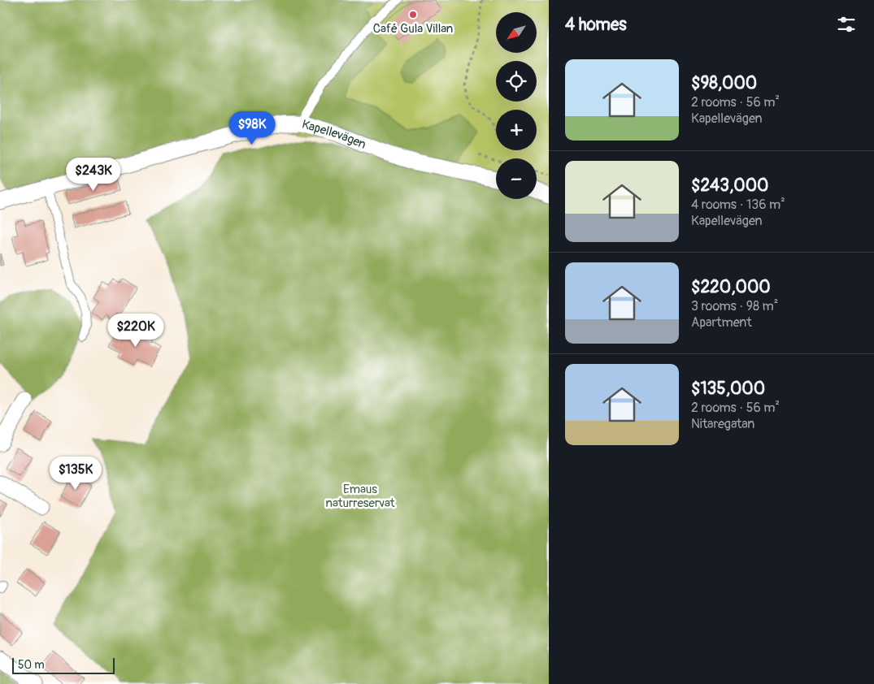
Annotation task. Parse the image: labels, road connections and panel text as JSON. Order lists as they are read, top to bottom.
{
  "streets": {
    "street": ["Kapellevägen"]
  },
  "parks": ["Emaus naturreservat"],
  "places": ["Café Gula Villan"],
  "scale_bar": "50 m",
  "north": "bottom left",
  "page": {
    "heading": "4 homes",
    "map_buttons": ["+", "−"],
    "list": [
      {
        "name": "$98,000",
        "note": "2 rooms · 56 m² · Kapellevägen"
      },
      {
        "name": "$243,000",
        "note": "4 rooms · 136 m² · Kapellevägen"
      },
      {
        "name": "$220,000",
        "note": "3 rooms · 98 m² · Apartment"
      },
      {
        "name": "$135,000",
        "note": "2 rooms · 56 m² · Nitaregatan"
      }
    ],
    "price": [
      "$98K",
      "$243K",
      "$220K",
      "$135K"
    ],
    "scale": "50 m"
  }
}
